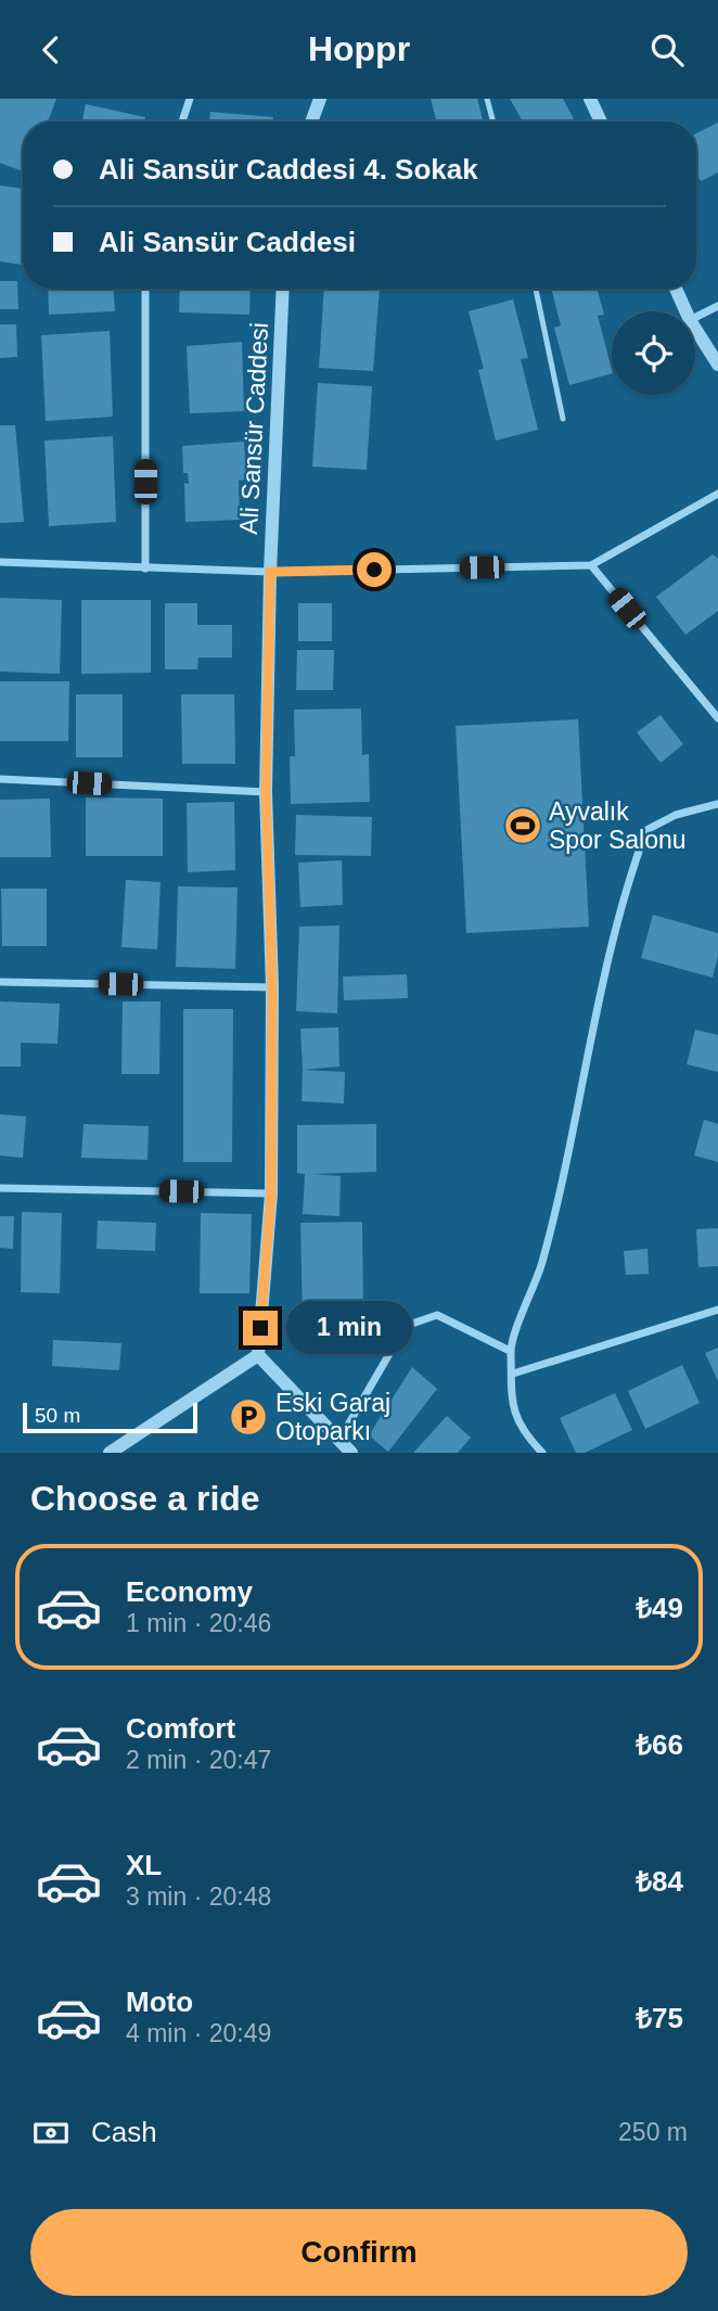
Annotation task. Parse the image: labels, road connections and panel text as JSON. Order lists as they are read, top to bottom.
{
  "streets": {
    "street": ["Ali Sansür Caddesi"]
  },
  "places": {
    "sports": ["Ayvalık Spor Salonu"],
    "parking": ["Eski Garaj Otoparkı"]
  },
  "scale_bar": "50 m",
  "page": {
    "header": "Hoppr",
    "banner": ["Ali Sansür Caddesi 4. Sokak", "Ali Sansür Caddesi"],
    "bubble": "1 min",
    "scale": "50 m",
    "heading": "Choose a ride",
    "list": [
      {
        "name": "Economy",
        "note": "1 min · 20:46",
        "value": "₺49"
      },
      {
        "name": "Comfort",
        "note": "2 min · 20:47",
        "value": "₺66"
      },
      {
        "name": "XL",
        "note": "3 min · 20:48",
        "value": "₺84"
      },
      {
        "name": "Moto",
        "note": "4 min · 20:49",
        "value": "₺75"
      }
    ],
    "pay": ["Cash", "250 m"],
    "buttons": "Confirm"
  }
}
